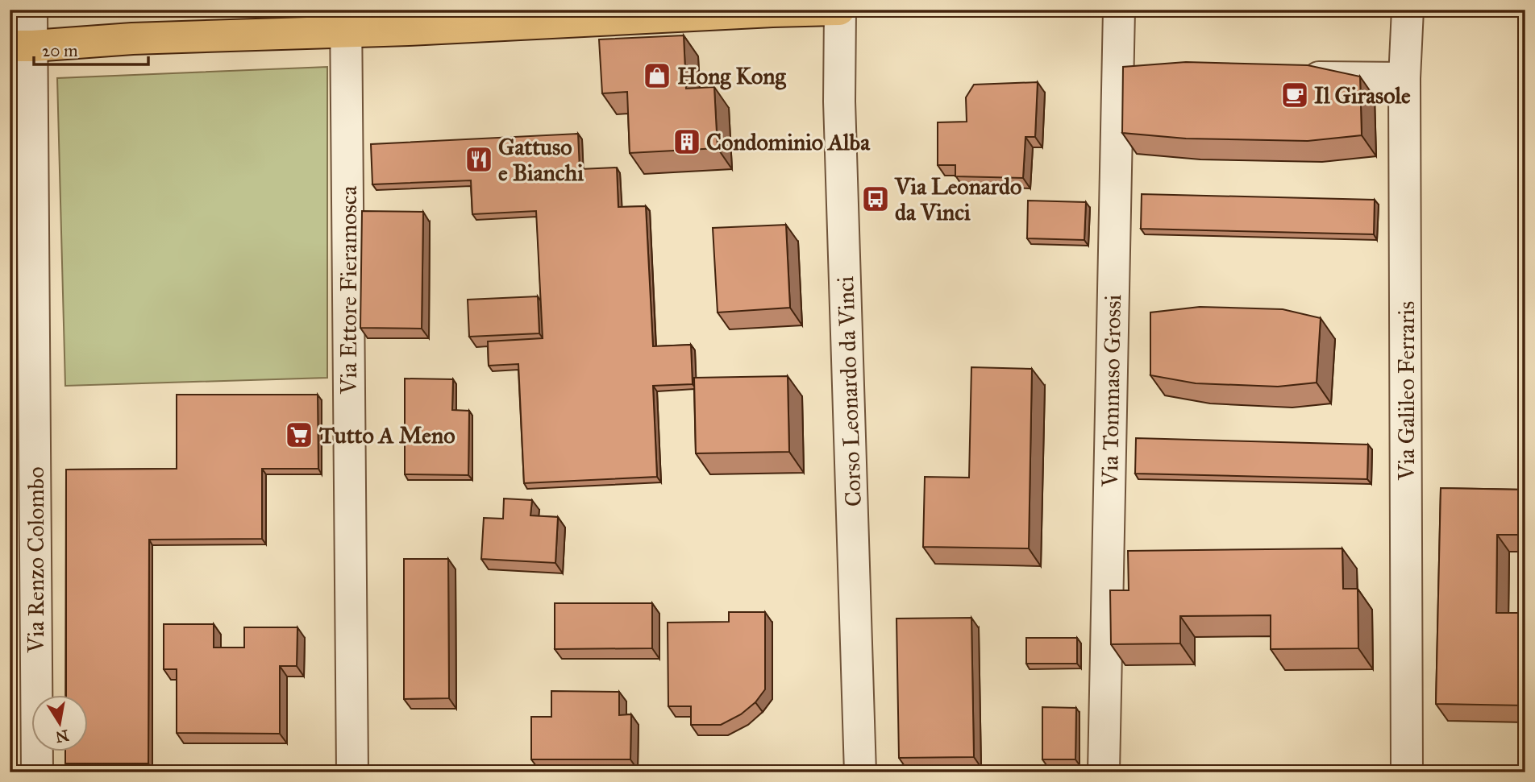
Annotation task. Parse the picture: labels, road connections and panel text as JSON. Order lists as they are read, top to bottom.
{
  "streets": {
    "street": [
      "Via Ettore Fieramosca",
      "Via Tommaso Grossi",
      "Via Galileo Ferraris",
      "Corso Leonardo da Vinci",
      "Via Renzo Colombo"
    ]
  },
  "places": {
    "shop": ["Hong Kong"],
    "cafe": ["Il Girasole"],
    "building": ["Condominio Alba"],
    "restaurant": ["Gattuso e Bianchi"],
    "bus stop": ["Via Leonardo da Vinci"],
    "supermarket": ["Tutto A Meno"]
  },
  "scale_bar": "20 m",
  "north": "bottom"
}
